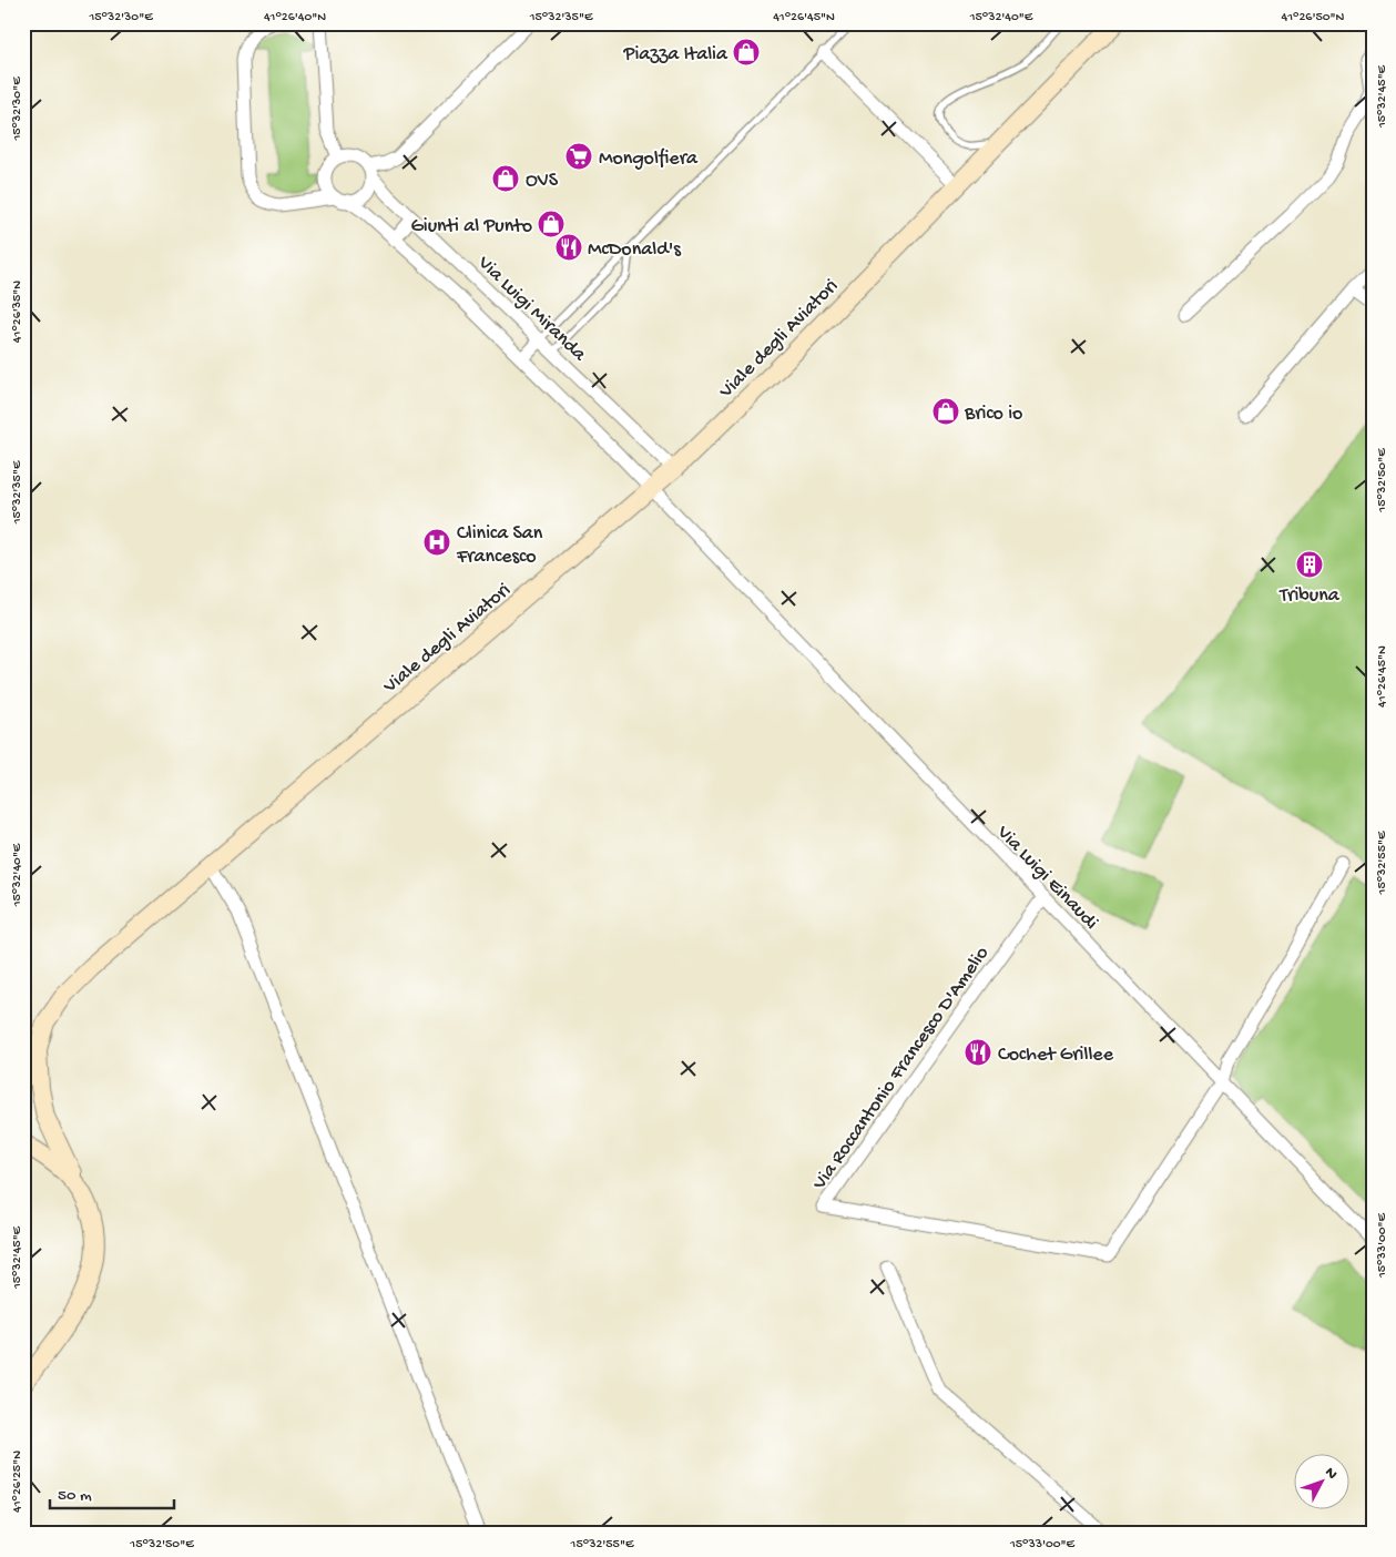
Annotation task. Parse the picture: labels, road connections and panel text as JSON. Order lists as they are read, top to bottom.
{
  "streets": {
    "main road": ["Viale degli Aviatori"],
    "street": ["Via Luigi Miranda", "Via Luigi Einaudi", "Via Roccantonio Francesco D'Amelio"]
  },
  "crossings": [
    ["Via Luigi Miranda", "Viale degli Aviatori"],
    ["Viale degli Aviatori", "Via Luigi Einaudi"],
    ["Via Luigi Einaudi", "Via Roccantonio Francesco D'Amelio"]
  ],
  "places": {
    "shop": [
      "Piazza Italia",
      "OVS",
      "Giunti al Punto",
      "Brico io"
    ],
    "supermarket": ["Mongolfiera"],
    "restaurant": ["McDonald's", "Cochet Grillee"],
    "hospital": ["Clinica San Francesco"],
    "building": ["Tribuna"]
  },
  "scale_bar": "50 m",
  "north": "top right",
  "coordinates": [
    "15°32'30\"E",
    "41°26'40\"N",
    "15°32'35\"E",
    "41°26'45\"N",
    "15°32'40\"E",
    "41°26'50\"N",
    "15°32'45\"E",
    "41°26'35\"N",
    "15°32'50\"E",
    "15°32'55\"E",
    "15°33'00\"E",
    "41°26'25\"N"
  ]
}
